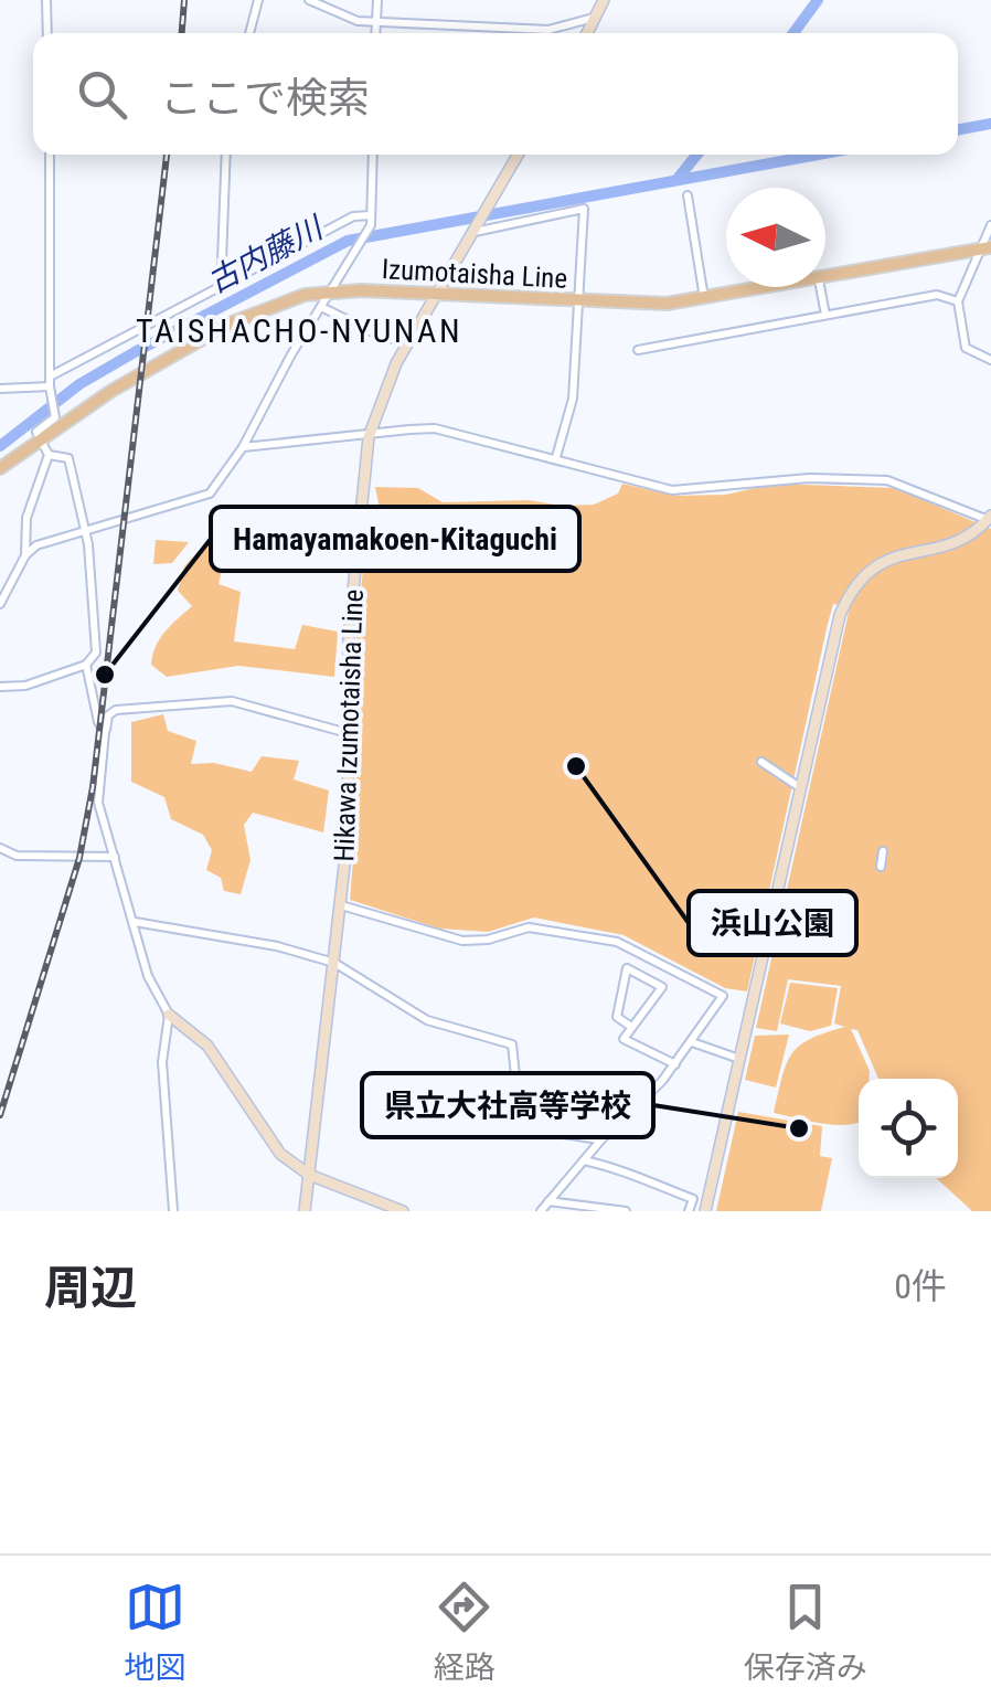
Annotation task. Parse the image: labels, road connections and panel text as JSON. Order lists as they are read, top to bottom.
{
  "streets": {
    "main road": ["Izumotaisha Line", "Hikawa Izumotaisha Line"]
  },
  "crossings": [
    ["Izumotaisha Line", "Hikawa Izumotaisha Line"]
  ],
  "districts": ["TAISHACHO-NYUNAN"],
  "water": ["古内藤川"],
  "places": ["Hamayamakoen-Kitaguchi", "浜山公園", "県立大社高等学校"],
  "north": "left",
  "page": {
    "search": "ここで検索",
    "heading": ["周辺", "0件"],
    "nav": ["地図", "経路", "保存済み"]
  }
}
